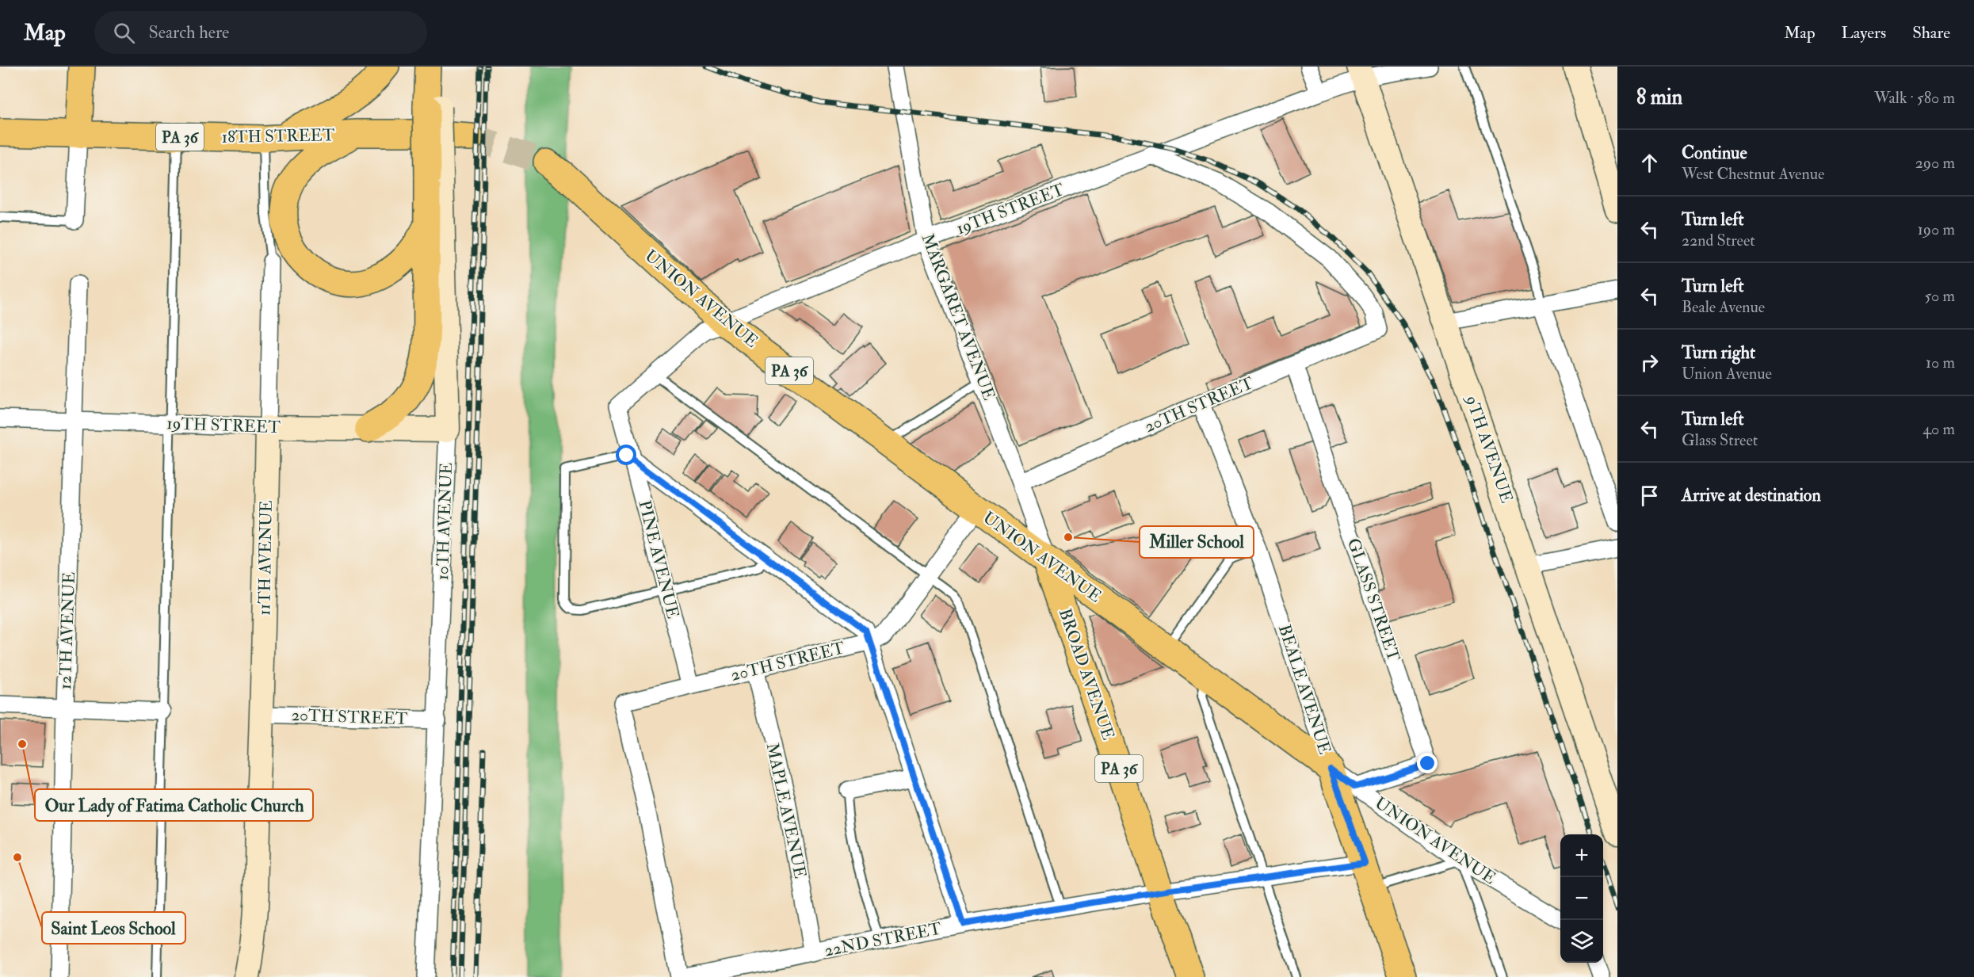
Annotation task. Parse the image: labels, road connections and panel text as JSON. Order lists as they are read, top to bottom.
{
  "streets": {
    "main road": [
      "18TH STREET",
      "PA 36",
      "UNION AVENUE",
      "BROAD AVENUE",
      "BEALE AVENUE"
    ],
    "street": [
      "19TH STREET",
      "MARGARET AVENUE",
      "20TH STREET",
      "9TH AVENUE",
      "10TH AVENUE",
      "11TH AVENUE",
      "PINE AVENUE",
      "GLASS STREET",
      "12TH AVENUE",
      "MAPLE AVENUE",
      "22ND STREET"
    ]
  },
  "crossings": [
    ["18TH STREET", "11TH AVENUE"],
    ["19TH STREET", "UNION AVENUE"],
    ["19TH STREET", "MARGARET AVENUE"],
    ["19TH STREET", "20TH STREET"],
    ["19TH STREET", "9TH AVENUE"],
    ["19TH STREET", "10TH AVENUE"],
    ["19TH STREET", "11TH AVENUE"],
    ["19TH STREET", "PINE AVENUE"],
    ["19TH STREET", "12TH AVENUE"],
    ["UNION AVENUE", "MARGARET AVENUE"],
    ["UNION AVENUE", "20TH STREET"],
    ["UNION AVENUE", "GLASS STREET"],
    ["UNION AVENUE", "BROAD AVENUE"],
    ["UNION AVENUE", "BEALE AVENUE"],
    ["MARGARET AVENUE", "20TH STREET"],
    ["MARGARET AVENUE", "BROAD AVENUE"],
    ["20TH STREET", "10TH AVENUE"],
    ["20TH STREET", "11TH AVENUE"],
    ["20TH STREET", "PINE AVENUE"],
    ["20TH STREET", "GLASS STREET"],
    ["20TH STREET", "BEALE AVENUE"],
    ["20TH STREET", "MAPLE AVENUE"],
    ["BROAD AVENUE", "22ND STREET"],
    ["BEALE AVENUE", "22ND STREET"],
    ["MAPLE AVENUE", "22ND STREET"]
  ],
  "places": ["Miller School", "Our Lady of Fatima Catholic Church", "Saint Leos School"],
  "page": {
    "header": "Map",
    "search": "Search here",
    "nav": ["Map", "Layers", "Share"],
    "heading": ["8 min", "Walk · 580 m"],
    "list": [
      ["Continue", "West Chestnut Avenue", "290 m"],
      ["Turn left", "22nd Street", "190 m"],
      ["Turn left", "Beale Avenue", "50 m"],
      ["Turn right", "Union Avenue", "10 m"],
      ["Turn left", "Glass Street", "40 m"],
      "Arrive at destination"
    ],
    "map_buttons": ["+", "−"]
  }
}
